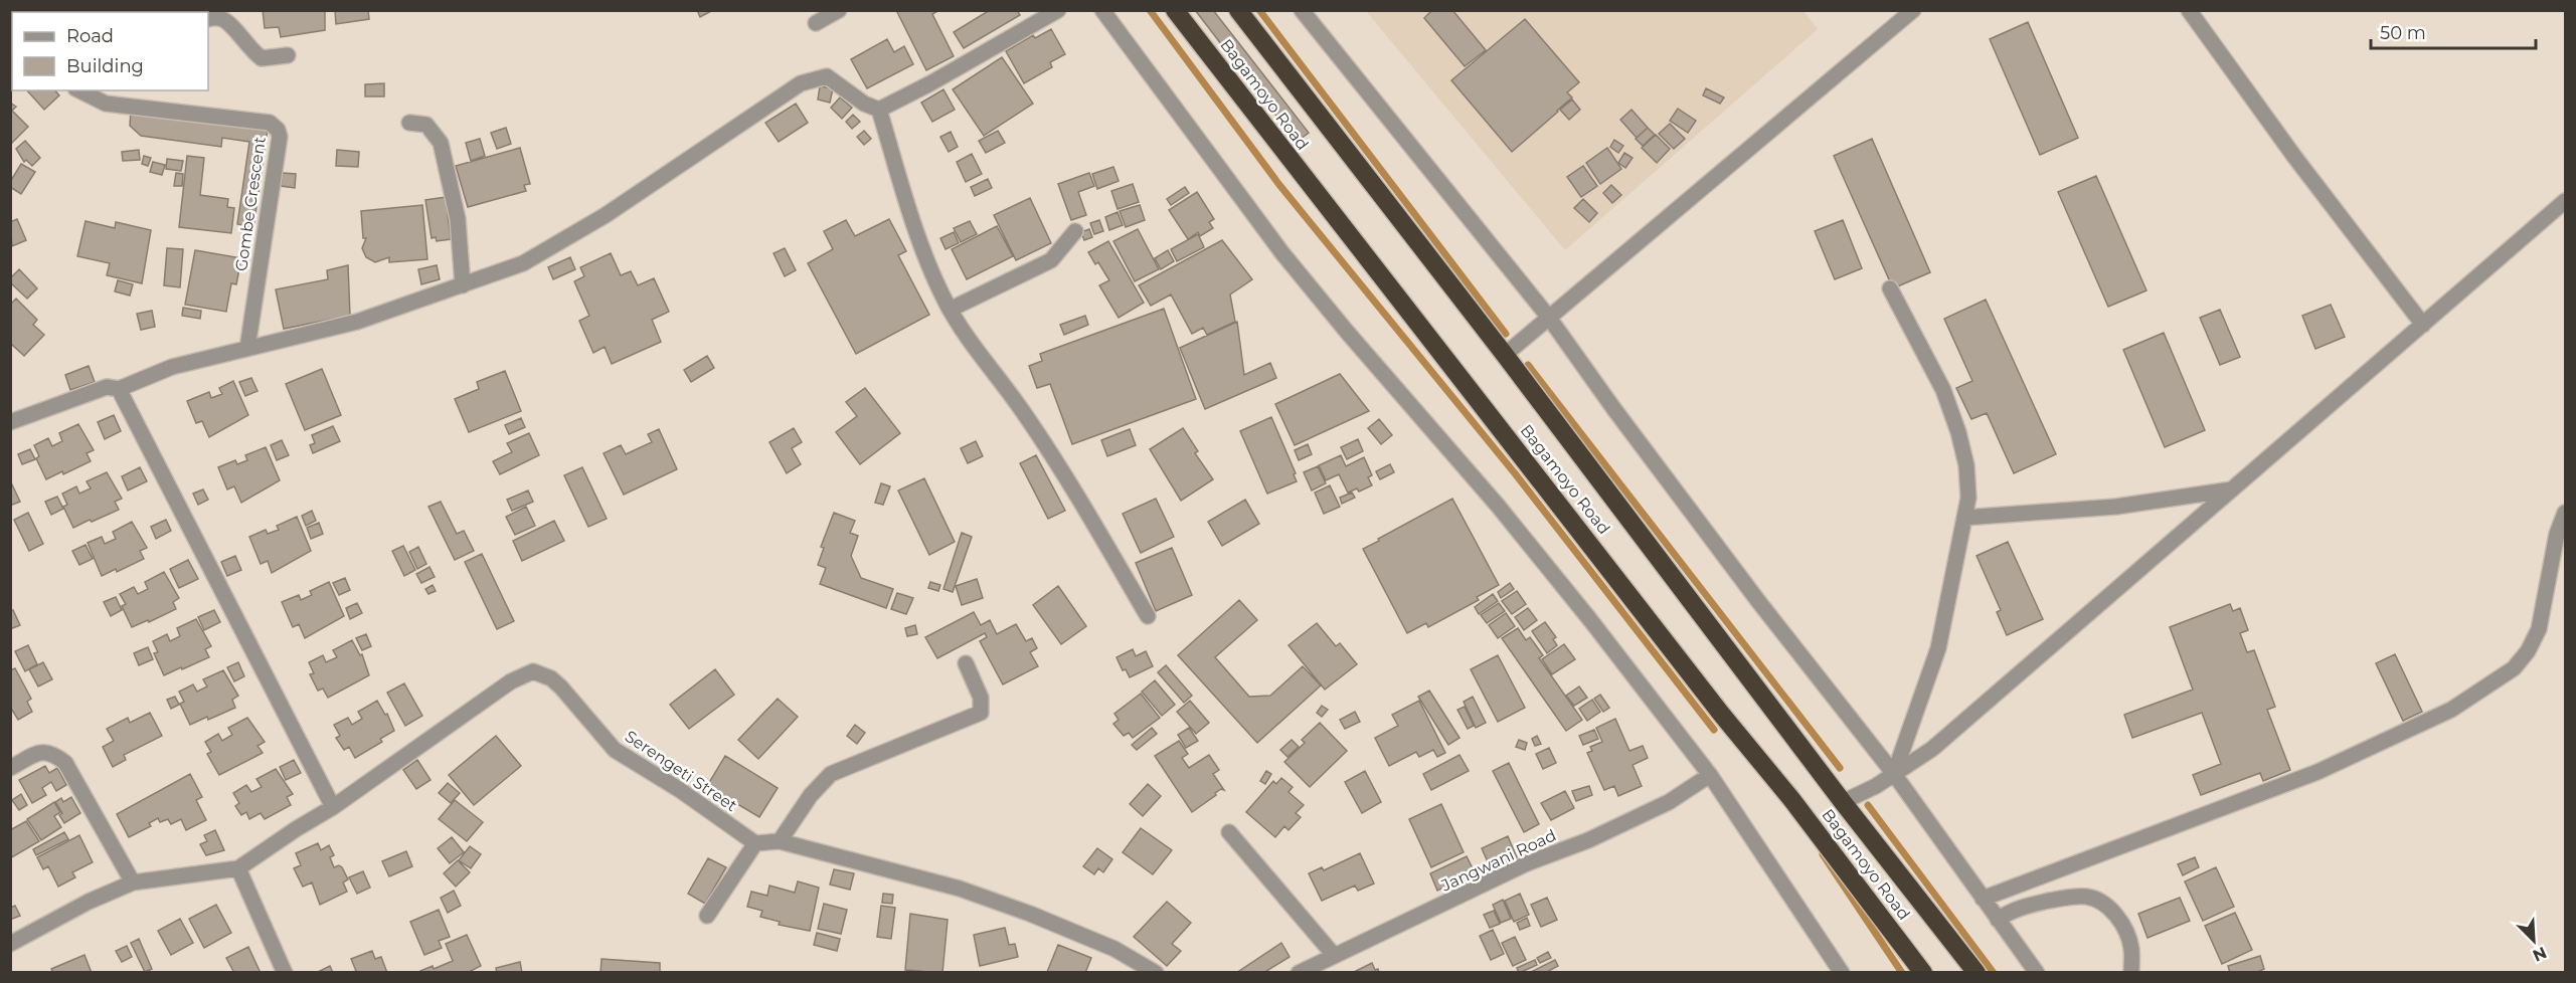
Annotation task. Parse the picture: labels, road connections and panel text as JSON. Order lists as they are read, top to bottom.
{
  "streets": {
    "highway": ["Bagamoyo Road"],
    "street": ["Gombe Crescent", "Serengeti Street", "Jangwani Road"]
  },
  "legend": ["Road", "Building"],
  "scale_bar": "50 m",
  "north": "bottom right"
}
